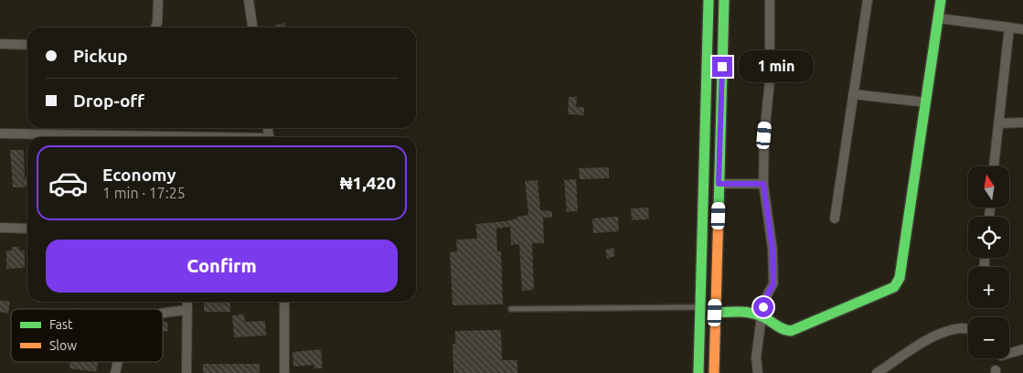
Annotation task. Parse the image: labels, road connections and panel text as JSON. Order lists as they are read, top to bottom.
{
  "legend": ["Fast", "Slow"],
  "north": "top",
  "page": {
    "banner": ["Pickup", "Drop-off"],
    "bubble": "1 min",
    "list": [
      {
        "name": "Economy",
        "note": "1 min · 17:25",
        "value": "₦1,420"
      }
    ],
    "map_buttons": ["+", "−"],
    "buttons": "Confirm"
  }
}
